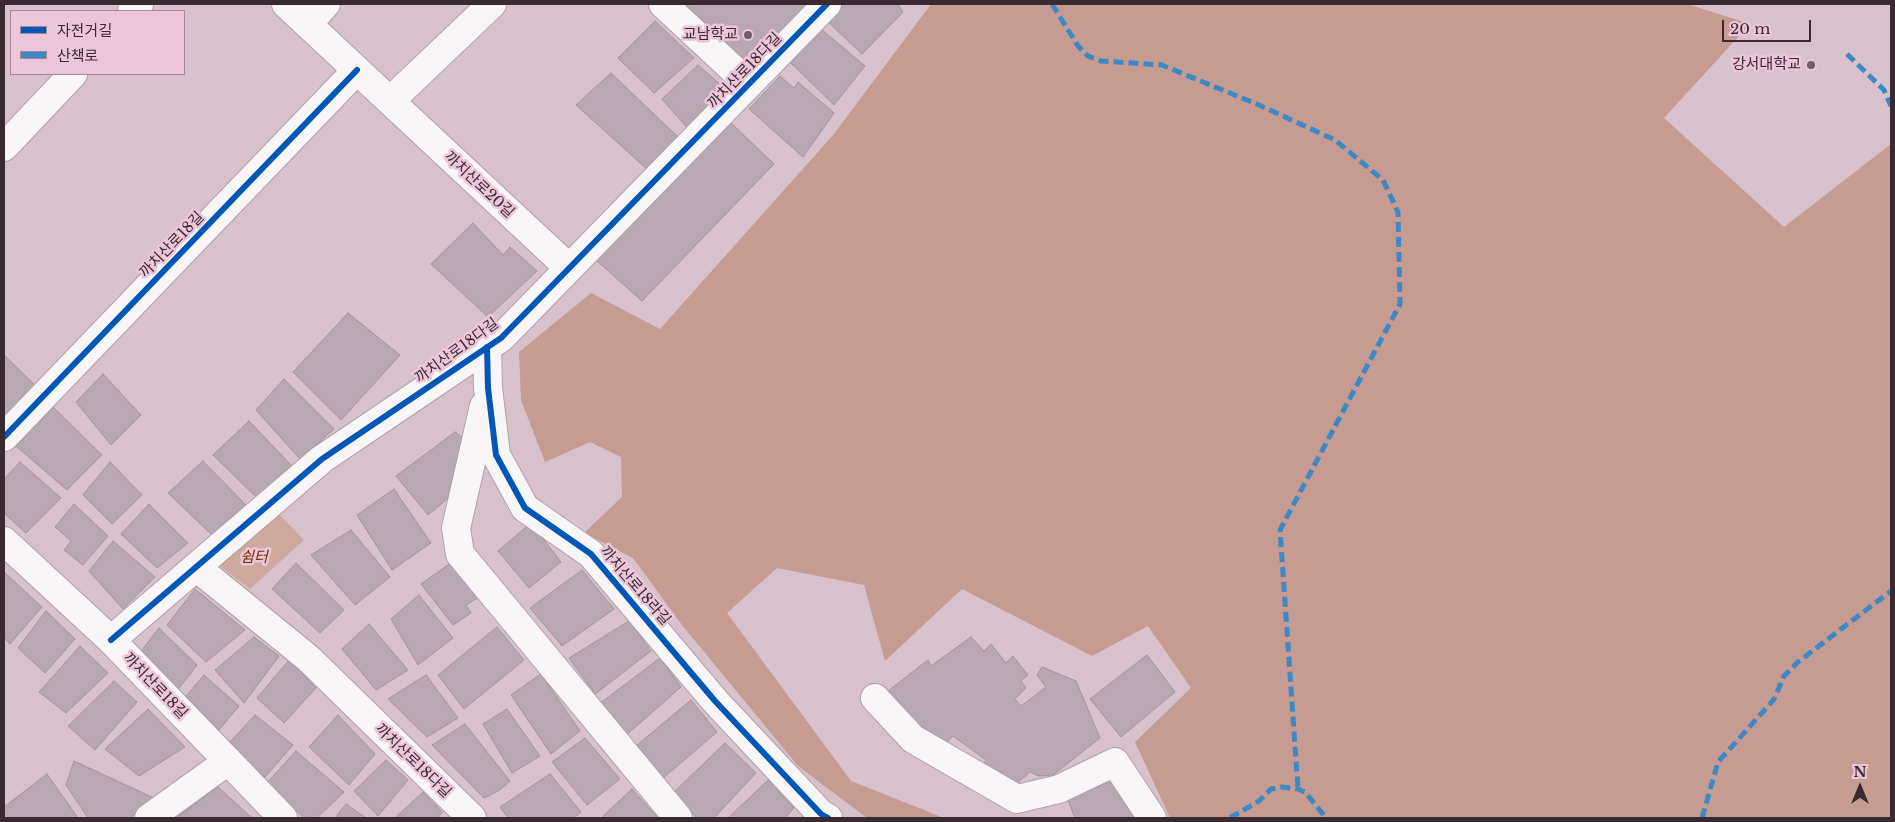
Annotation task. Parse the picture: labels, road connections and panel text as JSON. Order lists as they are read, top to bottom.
{
  "streets": {
    "street": [
      "까치산로18다길",
      "까치산로20길",
      "까치산로18길",
      "까치산로18라길"
    ]
  },
  "crossings": [
    ["까치산로18다길", "까치산로20길"],
    ["까치산로18다길", "까치산로18길"],
    ["까치산로18다길", "까치산로18라길"],
    ["까치산로20길", "까치산로18길"]
  ],
  "parks": ["쉼터"],
  "places": ["교남학교", "강서대학교"],
  "legend": ["자전거길", "산책로"],
  "scale_bar": "20 m",
  "north": "top"
}
